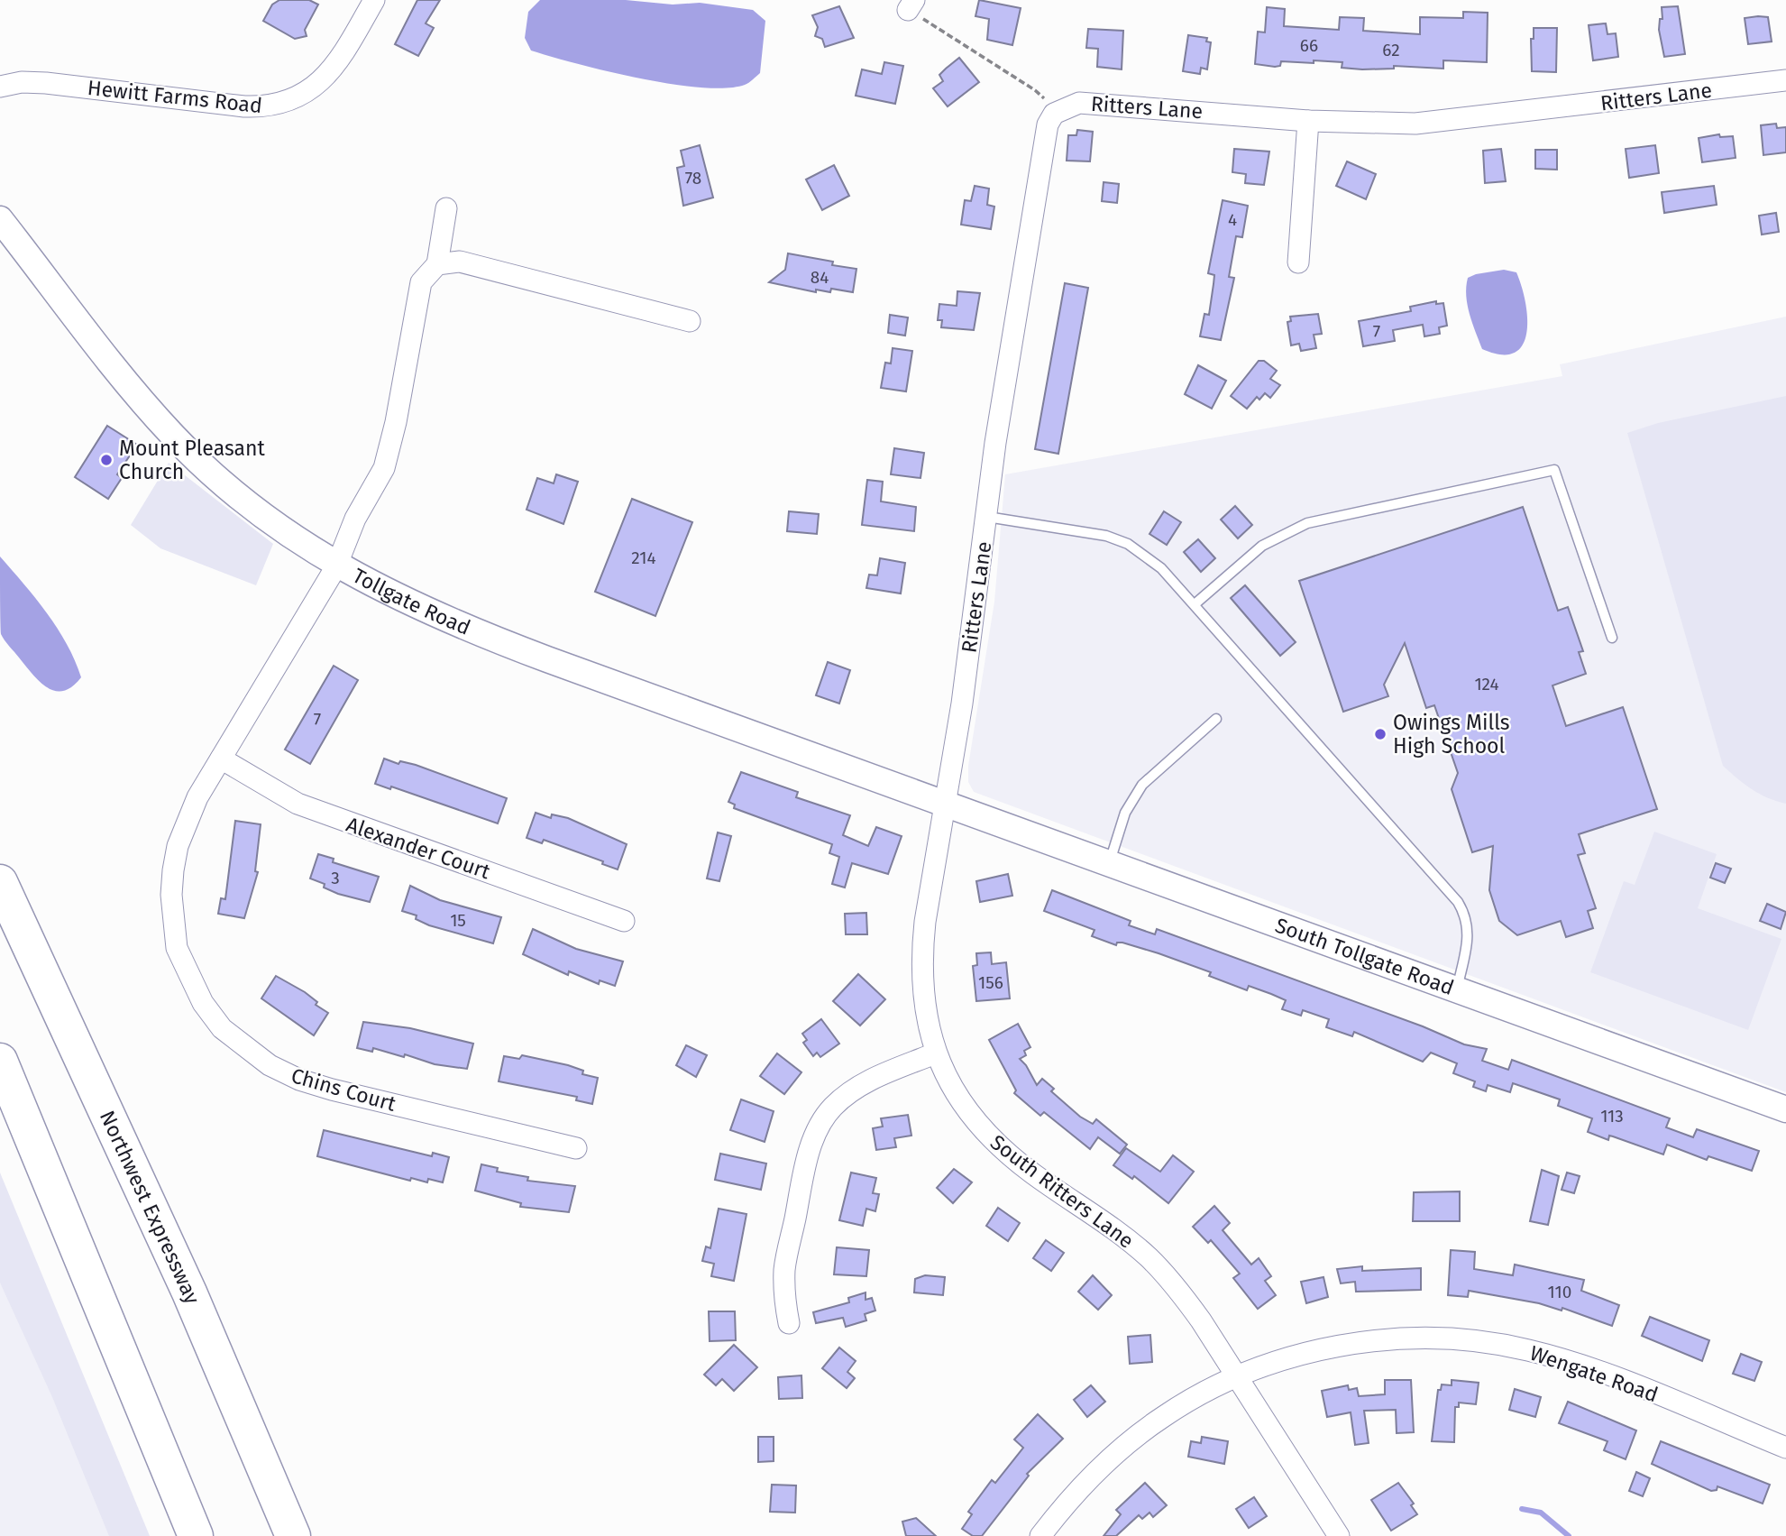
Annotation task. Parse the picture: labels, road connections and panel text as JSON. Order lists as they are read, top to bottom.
{
  "streets": {
    "highway": ["Northwest Expressway"],
    "street": [
      "Hewitt Farms Road",
      "Ritters Lane",
      "Tollgate Road",
      "Alexander Court",
      "South Tollgate Road",
      "Chins Court",
      "South Ritters Lane",
      "Wengate Road"
    ]
  },
  "crossings": [
    ["Ritters Lane", "Tollgate Road"],
    ["Ritters Lane", "South Tollgate Road"],
    ["Ritters Lane", "South Ritters Lane"],
    ["Tollgate Road", "South Tollgate Road"],
    ["Tollgate Road", "Chins Court"],
    ["Tollgate Road", "South Ritters Lane"],
    ["Alexander Court", "Chins Court"],
    ["South Tollgate Road", "South Ritters Lane"],
    ["South Ritters Lane", "Wengate Road"]
  ],
  "places": ["Mount Pleasant Church", "Owings Mills High School"],
  "house_numbers": [
    "66",
    "62",
    "78",
    "4",
    "84",
    "7",
    "214",
    "124",
    "7",
    "3",
    "15",
    "156",
    "113",
    "110"
  ]
}
